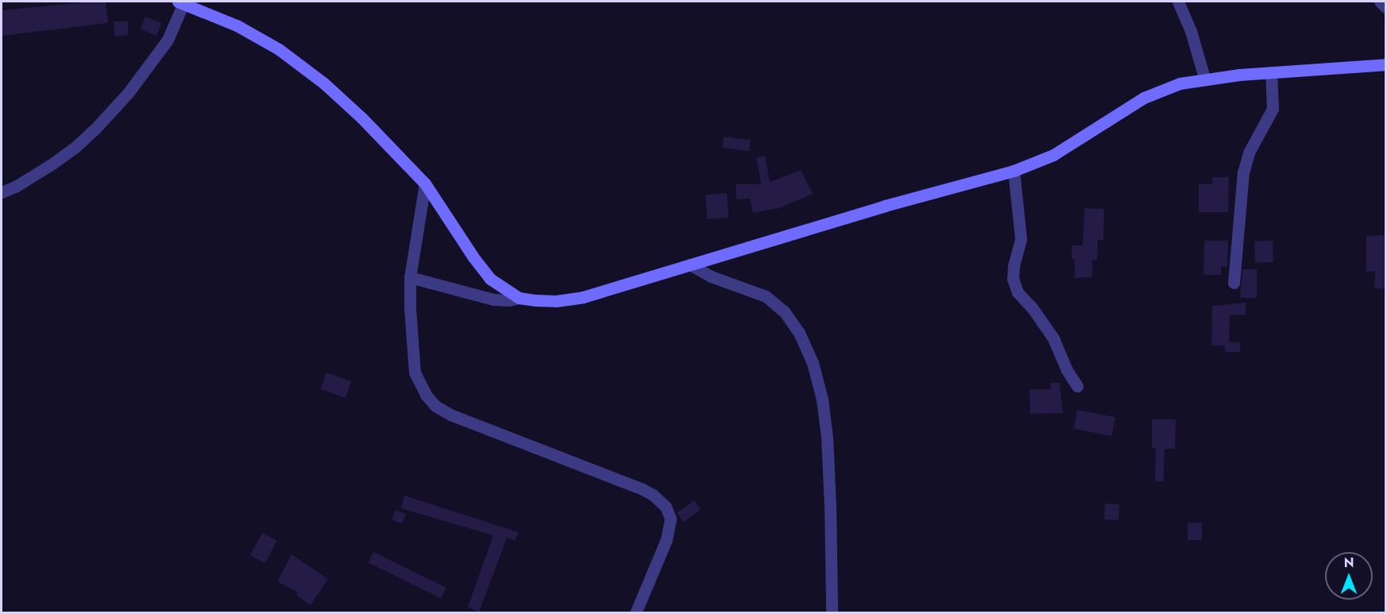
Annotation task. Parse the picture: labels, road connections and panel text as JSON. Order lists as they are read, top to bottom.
{
  "north": "top"
}
